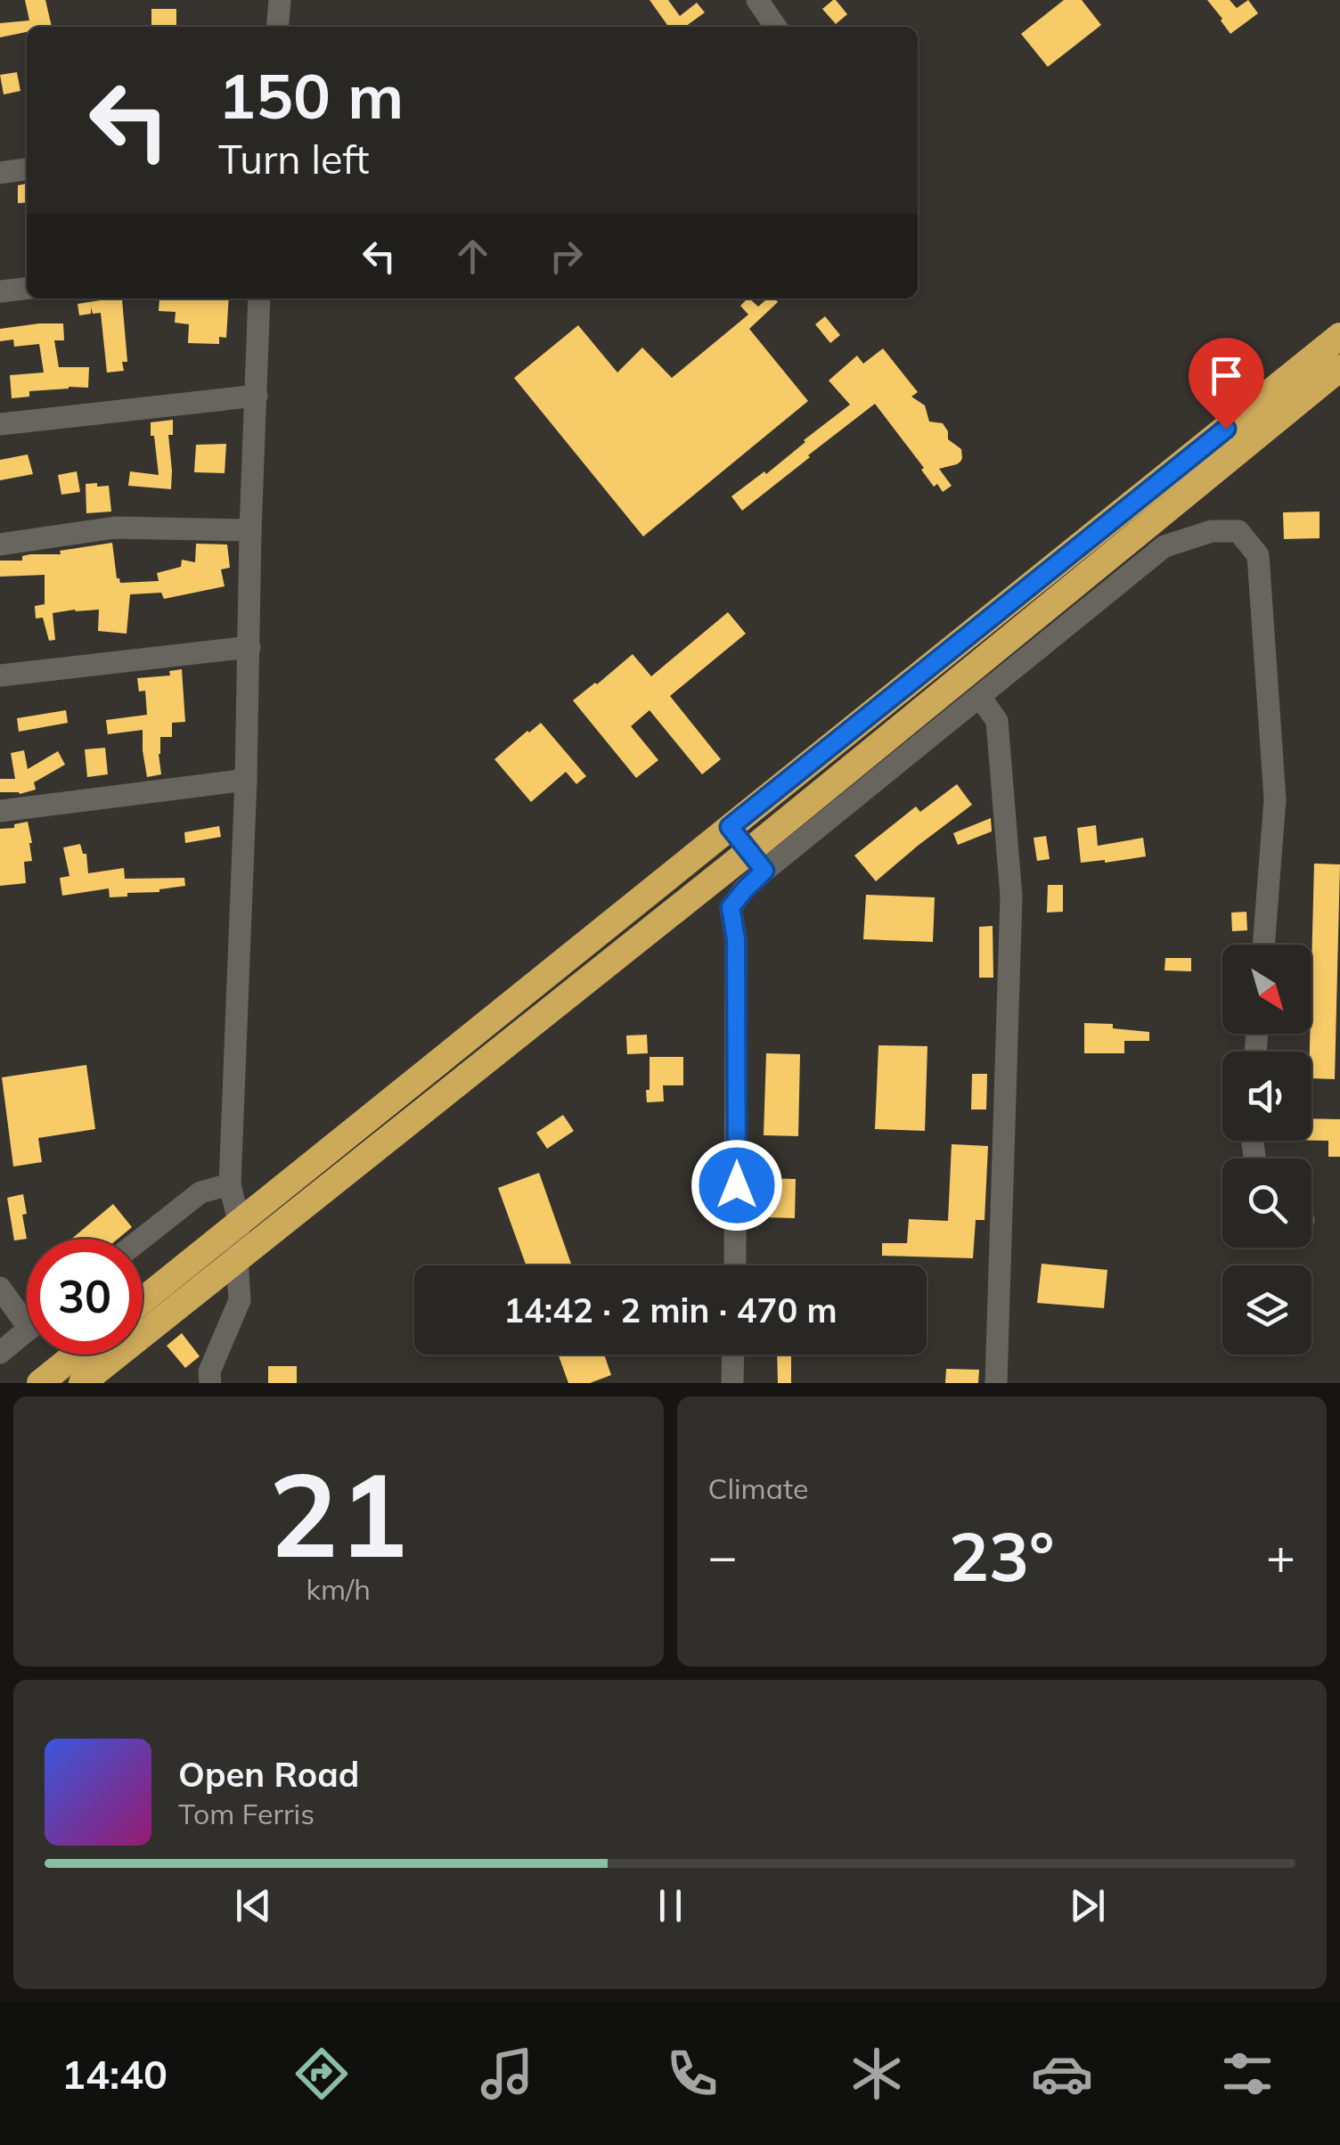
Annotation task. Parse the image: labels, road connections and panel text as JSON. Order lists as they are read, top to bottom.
{
  "north": "bottom right",
  "page": {
    "turn": ["150 m", "Turn left"],
    "limit": "30",
    "trip": "14:42 · 2 min · 470 m",
    "tile": [
      ["21", "km/h"],
      "Climate"
    ],
    "heat": ["−", "23°", "+"],
    "song": ["Open Road", "Tom Ferris"],
    "tabs": "14:40"
  }
}
